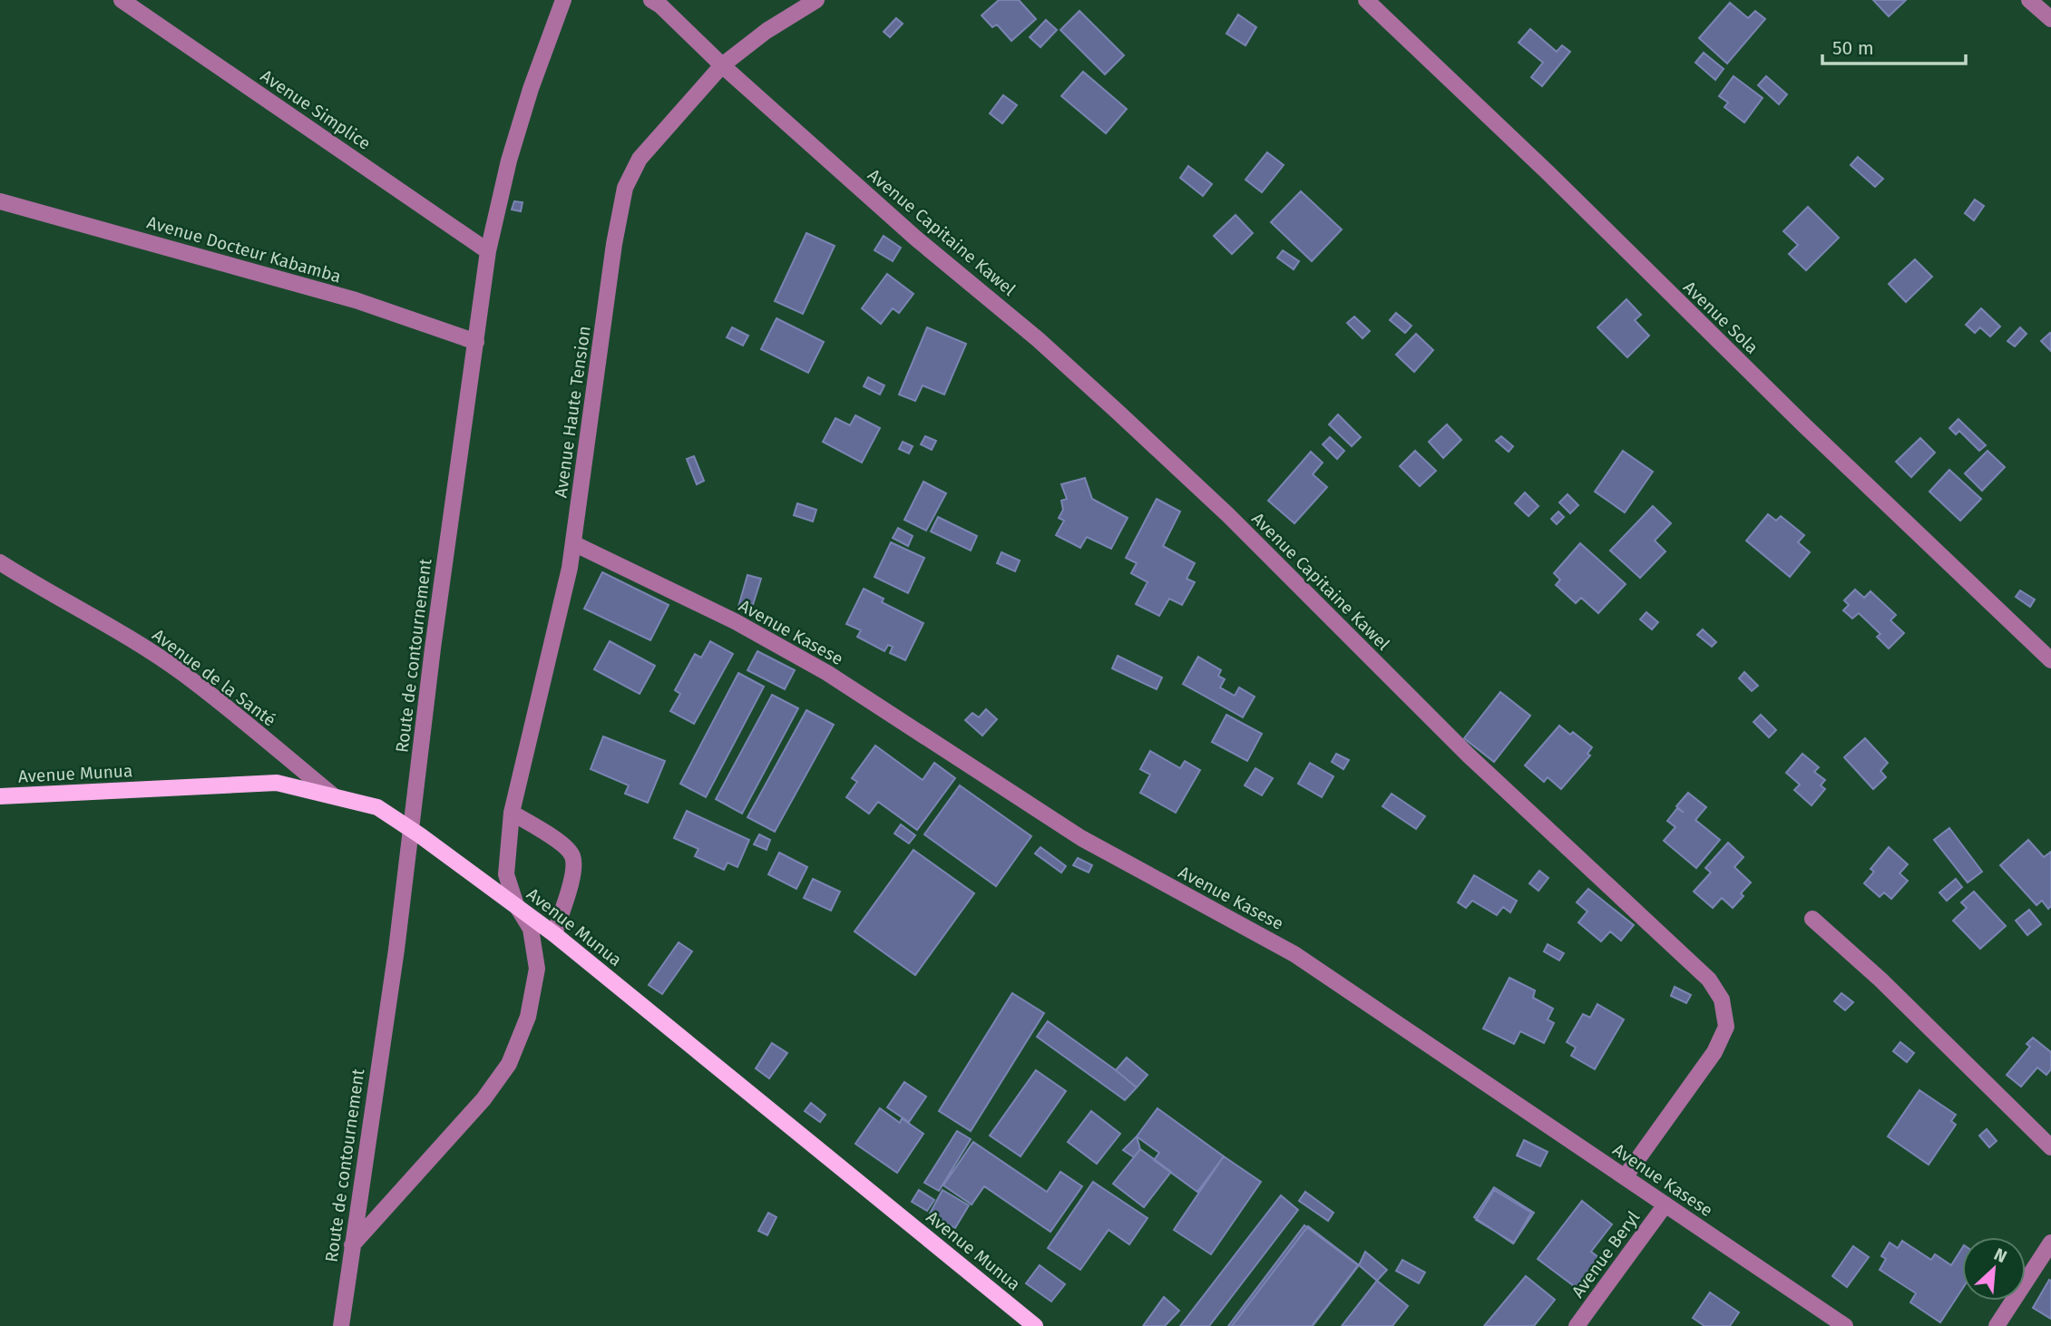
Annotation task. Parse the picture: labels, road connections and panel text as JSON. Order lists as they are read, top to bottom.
{
  "streets": {
    "main road": ["Avenue Munua"],
    "street": [
      "Avenue Simplice",
      "Avenue Capitaine Kawel",
      "Avenue Docteur Kabamba",
      "Avenue Sola",
      "Avenue Haute Tension",
      "Avenue Kasese",
      "Route de contournement",
      "Avenue de la Santé",
      "Avenue Beryl"
    ]
  },
  "crossings": [
    ["Avenue Simplice", "Route de contournement"],
    ["Avenue Capitaine Kawel", "Avenue Haute Tension"],
    ["Avenue Capitaine Kawel", "Avenue Kasese"],
    ["Avenue Docteur Kabamba", "Route de contournement"],
    ["Avenue Haute Tension", "Avenue Kasese"],
    ["Avenue Haute Tension", "Route de contournement"],
    ["Avenue Haute Tension", "Avenue Munua"],
    ["Avenue Kasese", "Avenue Beryl"],
    ["Route de contournement", "Avenue Munua"],
    ["Avenue de la Santé", "Avenue Munua"]
  ],
  "scale_bar": "50 m",
  "north": "top right"
}
